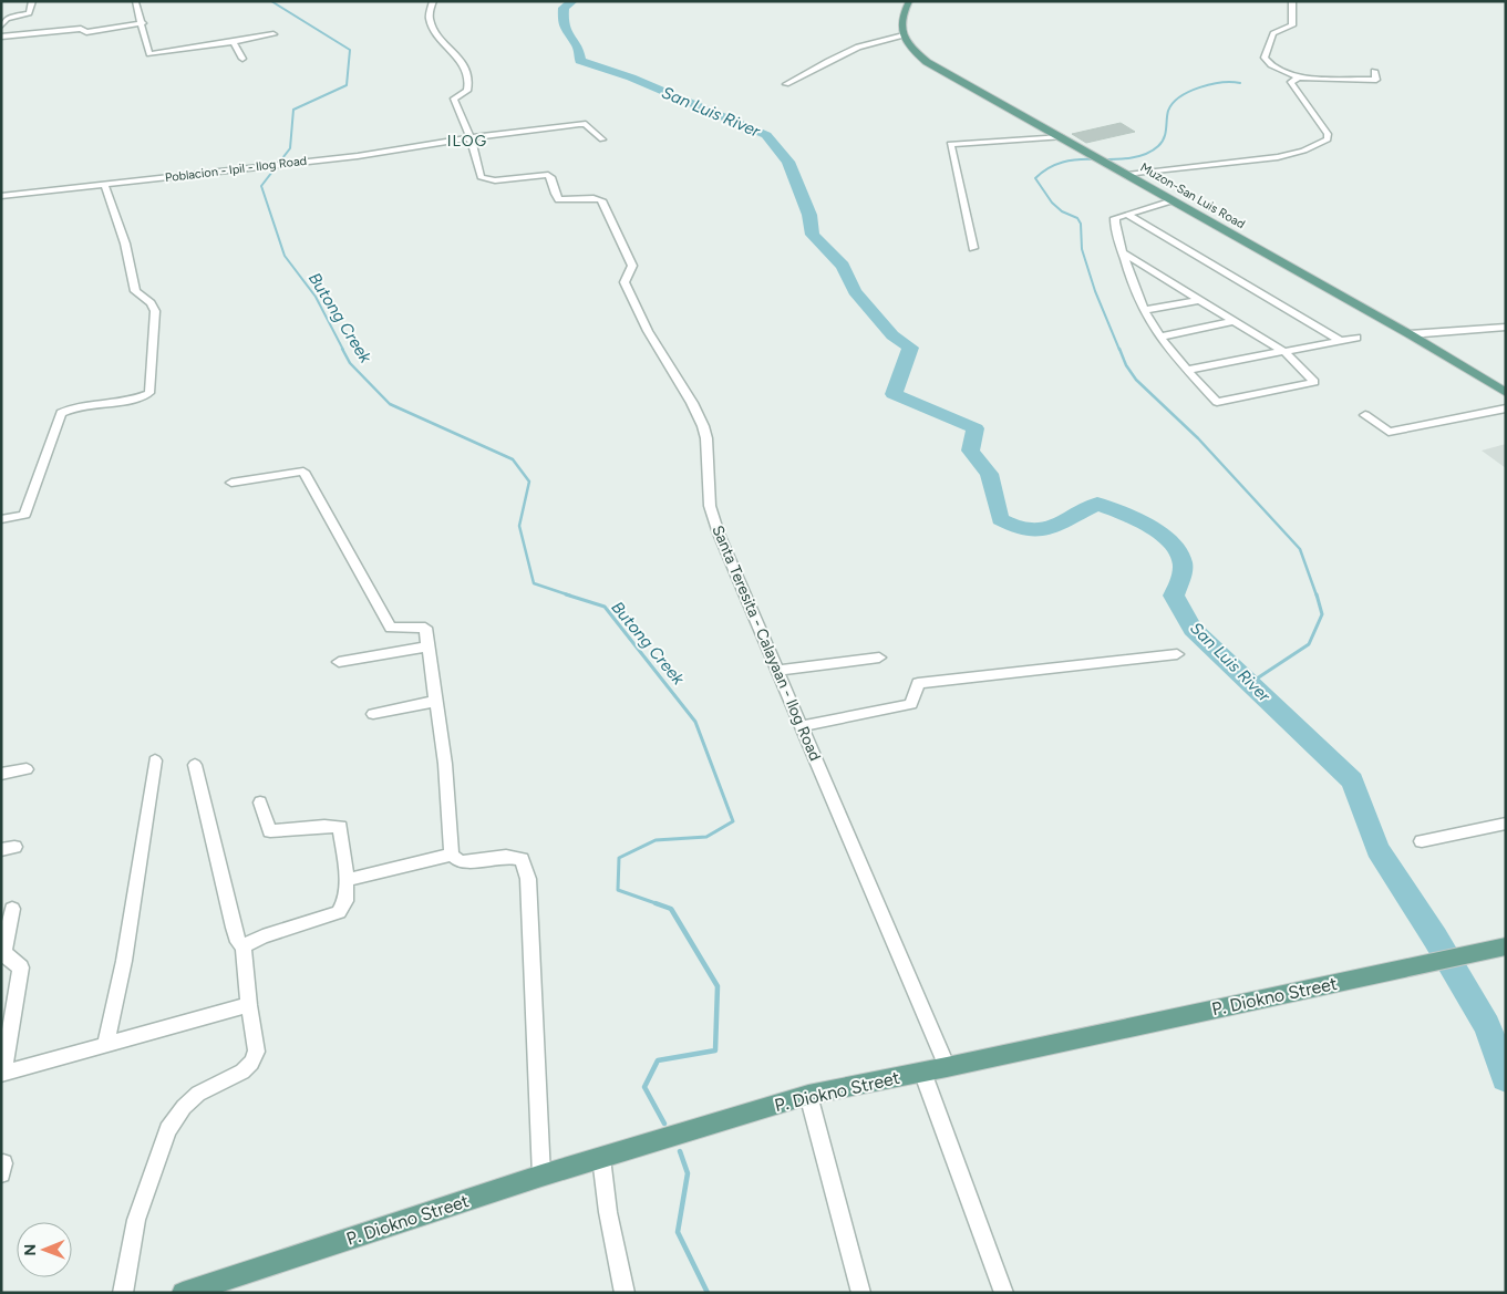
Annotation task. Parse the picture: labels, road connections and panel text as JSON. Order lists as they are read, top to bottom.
{
  "streets": {
    "main road": ["Muzon-San Luis Road", "P. Diokno Street"],
    "street": ["Poblacion - Ipil - Ilog Road", "Santa Teresita - Calayaan - Ilog Road"]
  },
  "crossings": [
    ["Poblacion - Ipil - Ilog Road", "Santa Teresita - Calayaan - Ilog Road"],
    ["Santa Teresita - Calayaan - Ilog Road", "P. Diokno Street"]
  ],
  "districts": ["ILOG"],
  "water": ["San Luis River", "Butong Creek"],
  "north": "left"
}
